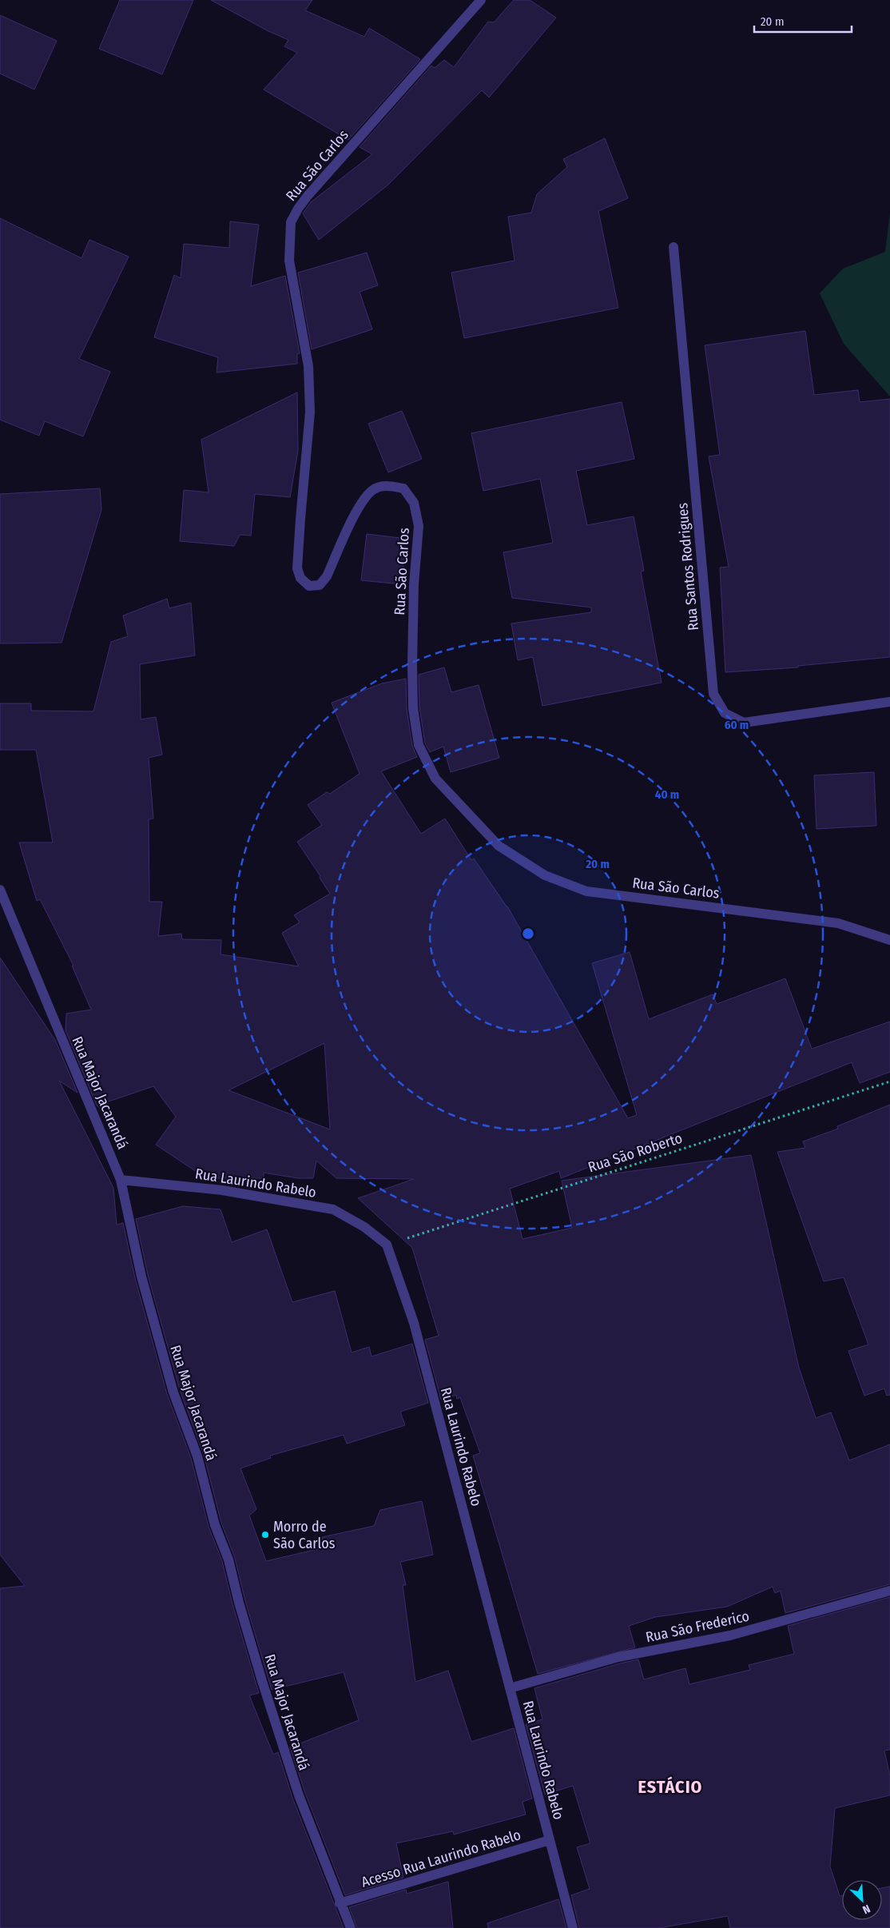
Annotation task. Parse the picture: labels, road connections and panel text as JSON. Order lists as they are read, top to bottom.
{
  "streets": {
    "street": [
      "Rua São Carlos",
      "Rua Santos Rodrigues",
      "Rua Major Jacarandá",
      "Rua Laurindo Rabelo",
      "Rua São Frederico",
      "Acesso Rua Laurindo Rabelo"
    ],
    "path": ["Rua São Roberto"]
  },
  "crossings": [
    ["Rua Major Jacarandá", "Rua Laurindo Rabelo"],
    ["Rua Major Jacarandá", "Acesso Rua Laurindo Rabelo"],
    ["Rua São Roberto", "Rua Laurindo Rabelo"],
    ["Rua Laurindo Rabelo", "Rua São Frederico"],
    ["Rua Laurindo Rabelo", "Acesso Rua Laurindo Rabelo"]
  ],
  "districts": ["ESTÁCIO"],
  "places": ["Morro de São Carlos"],
  "scale_bar": "20 m",
  "north": "bottom right",
  "rings": ["60 m", "40 m", "20 m"]
}
